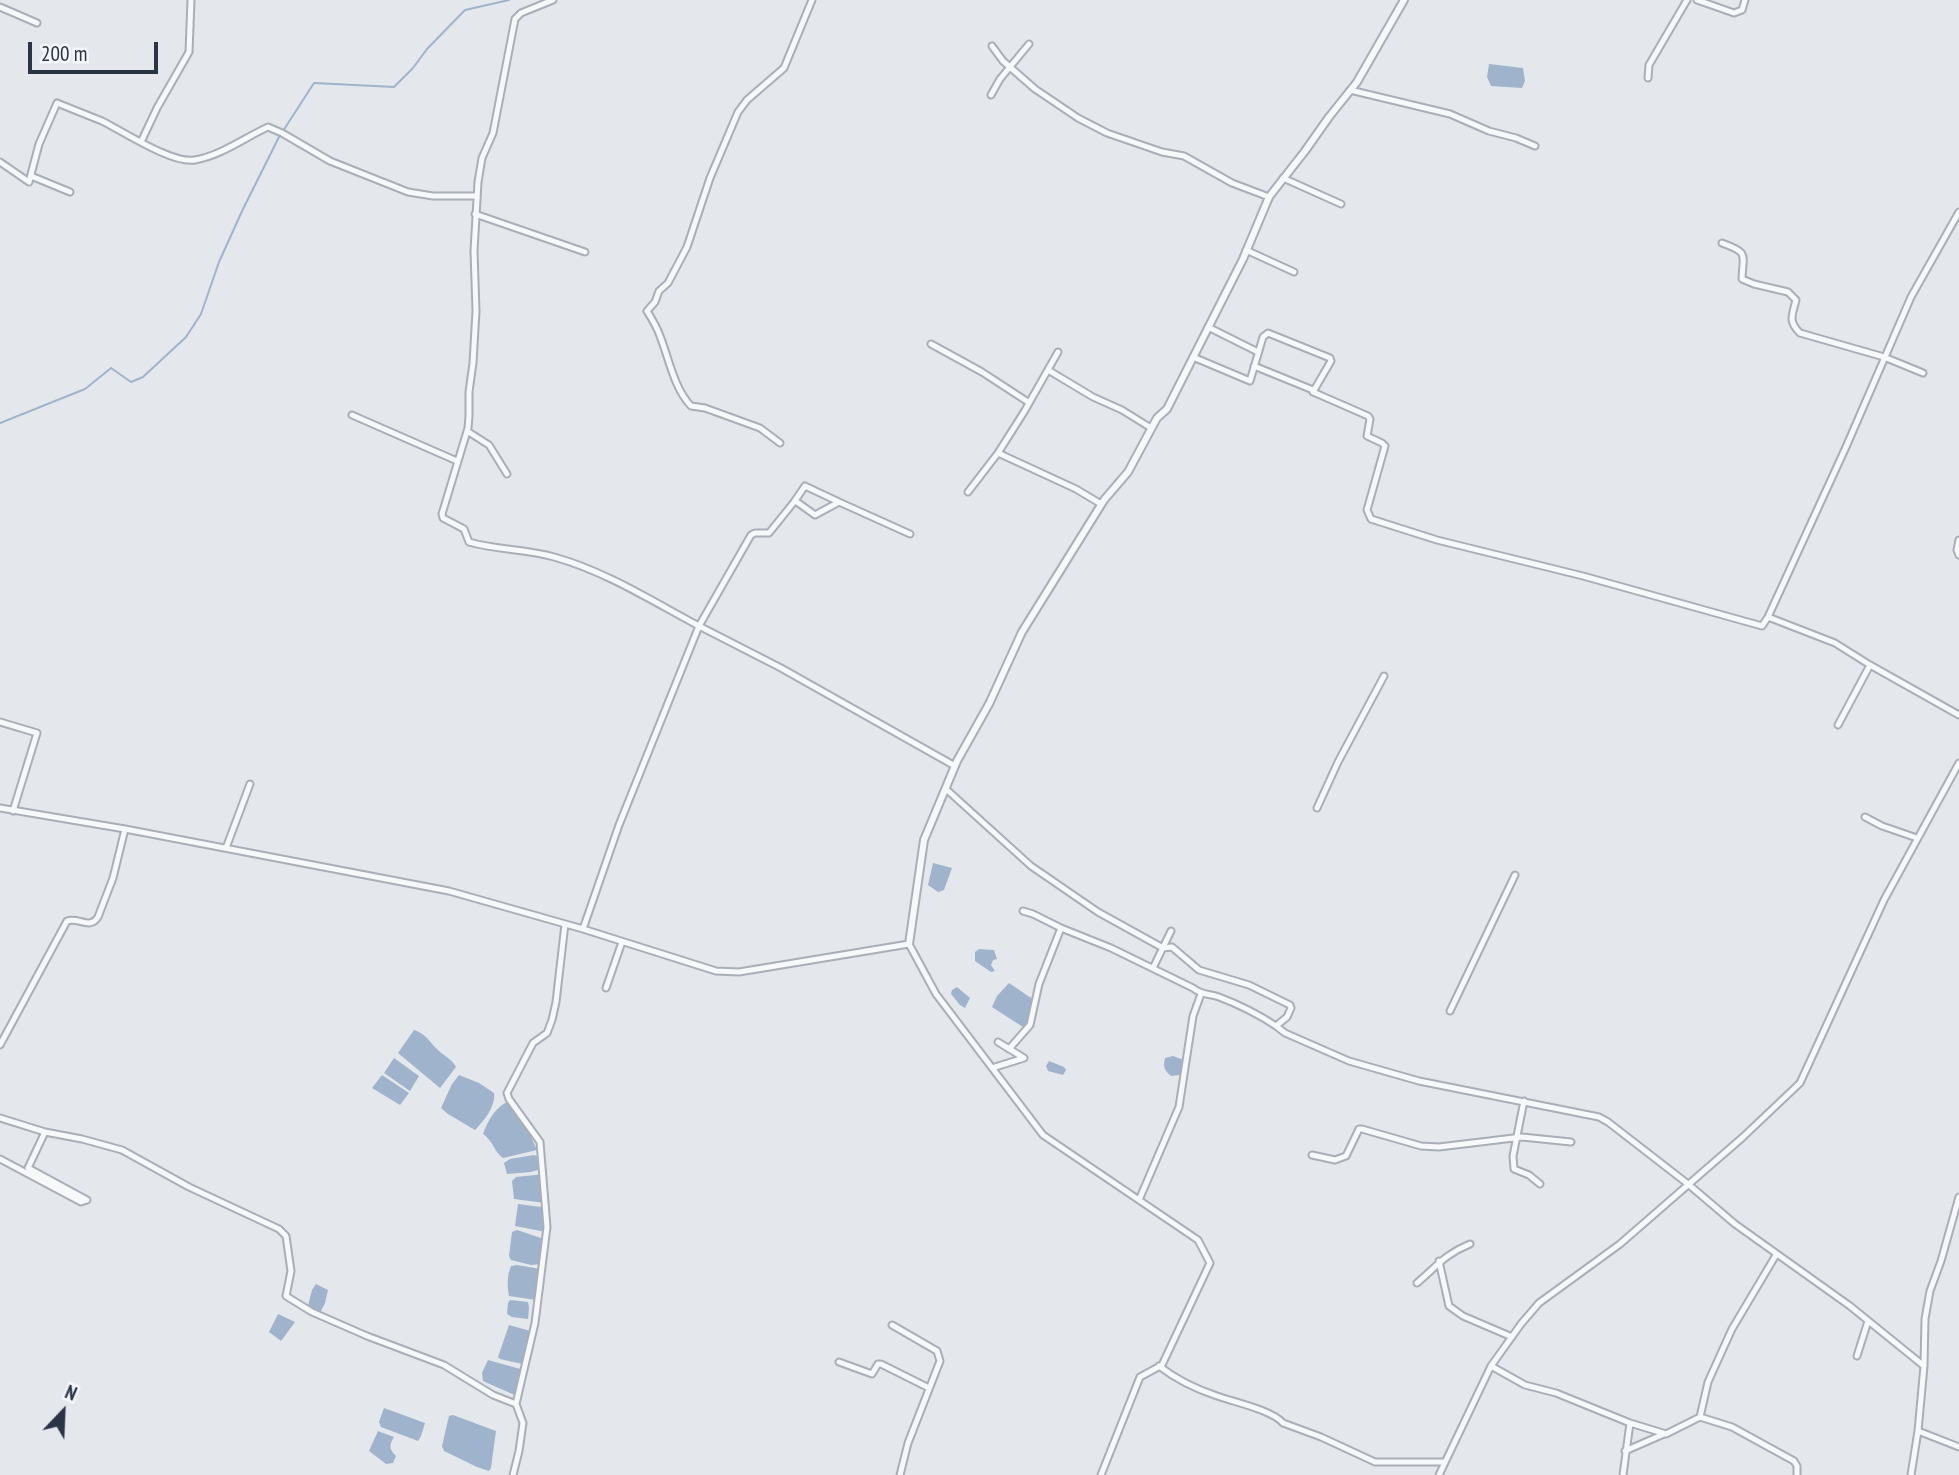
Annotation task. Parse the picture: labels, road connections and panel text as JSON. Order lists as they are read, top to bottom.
{
  "scale_bar": "200 m",
  "north": "top right"
}
